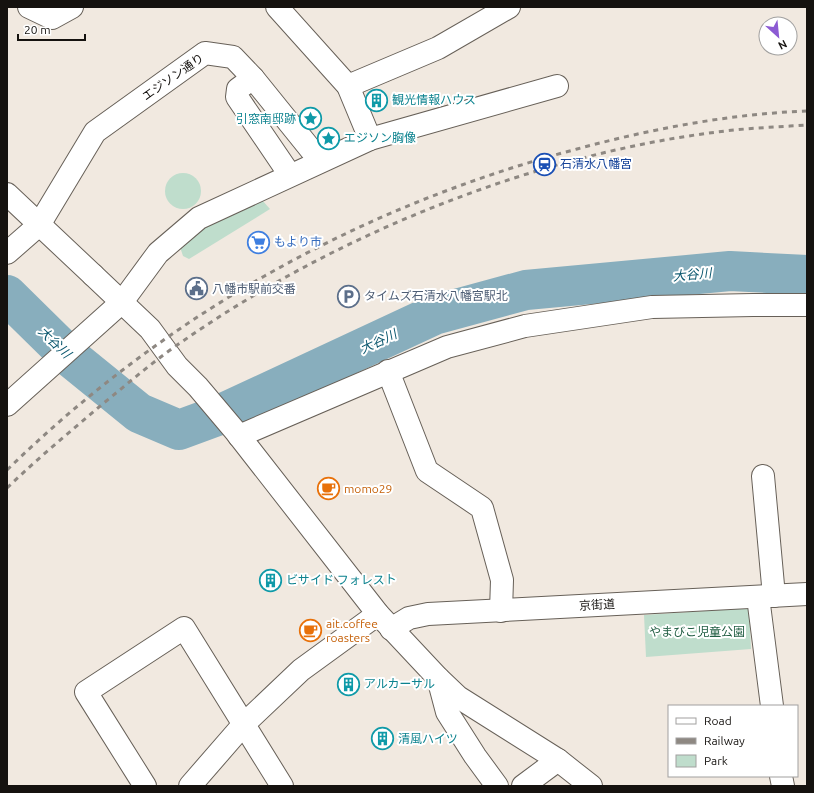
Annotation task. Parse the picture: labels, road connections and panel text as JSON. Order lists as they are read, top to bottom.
{
  "streets": {
    "street": ["エジソン通り", "京街道"]
  },
  "water": ["大谷川"],
  "parks": ["やまびこ児童公園"],
  "places": {
    "building": [
      "観光情報ハウス",
      "ビサイド フォレスト",
      "アルカーサル",
      "清風ハイツ"
    ],
    "place": ["引窓南邸跡", "エジソン胸像"],
    "station": ["石清水八幡宮"],
    "supermarket": ["もより市"],
    "public building": ["八幡市駅前交番"],
    "parking": ["タイムズ石清水八幡宮駅北"],
    "cafe": ["momo29", "ait.coffee roasters"]
  },
  "legend": ["Road", "Railway", "Park"],
  "scale_bar": "20 m",
  "north": "bottom right"
}
